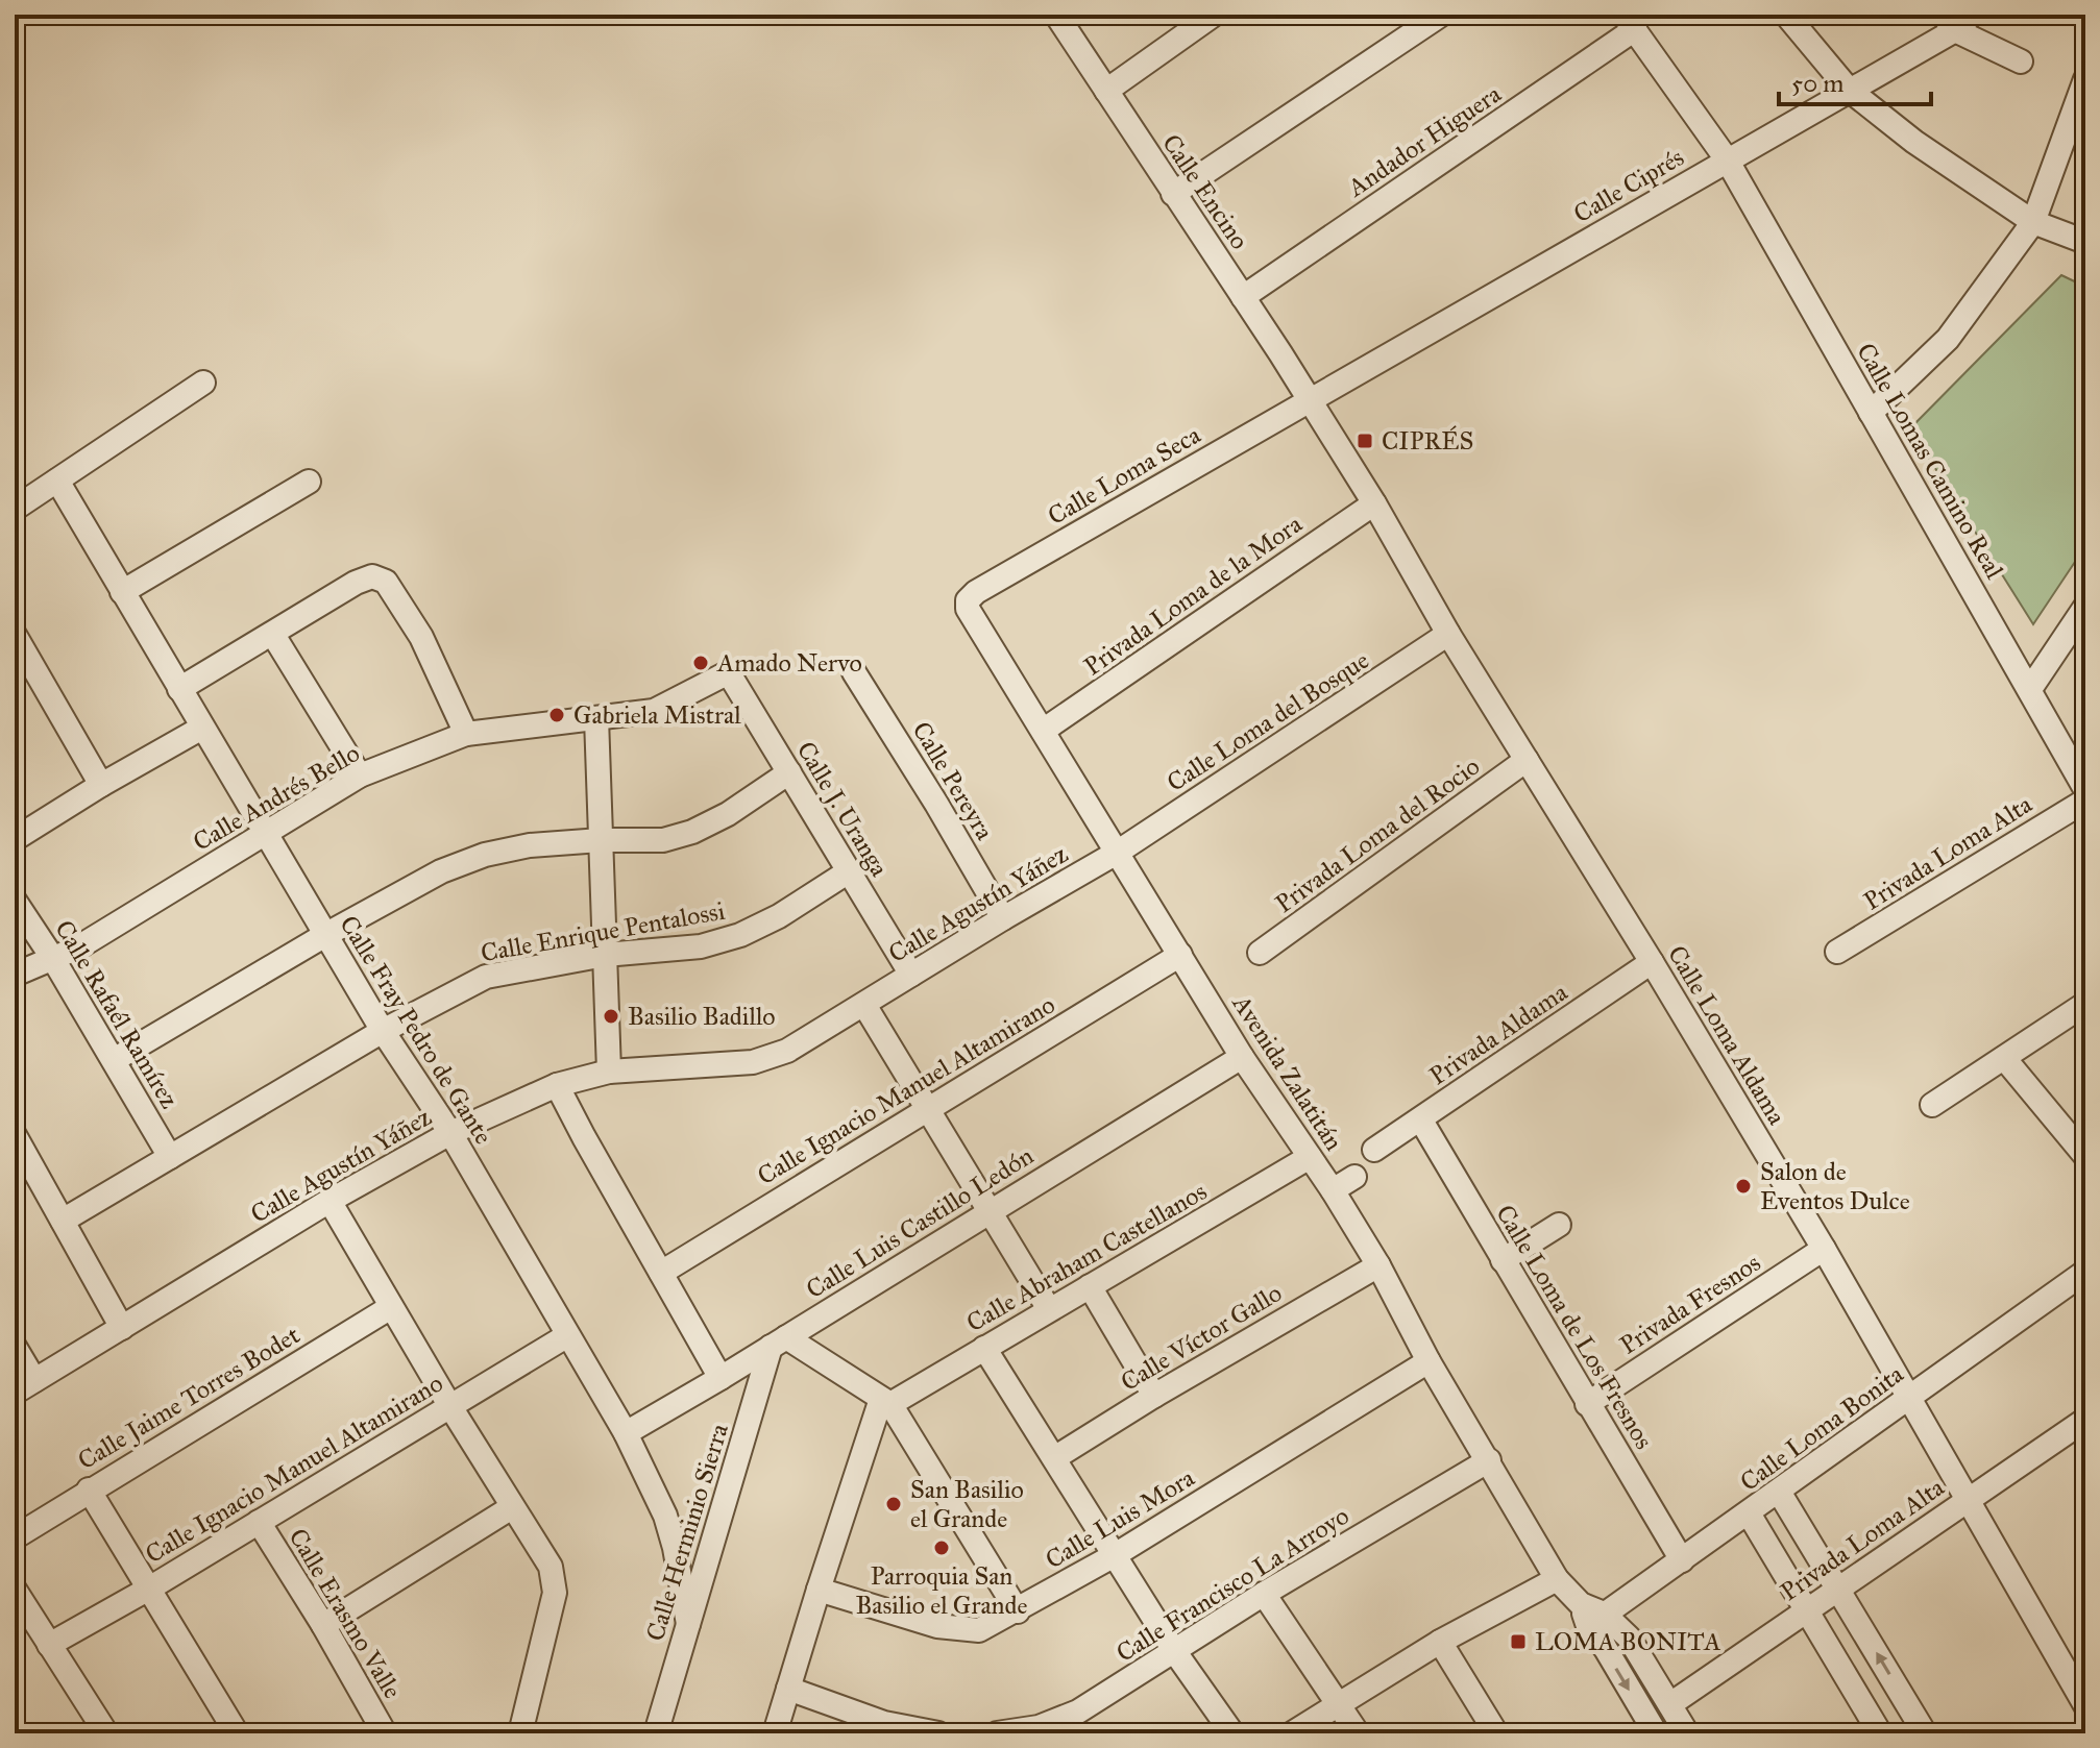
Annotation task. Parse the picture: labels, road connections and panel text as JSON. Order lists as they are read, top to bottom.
{
  "streets": {
    "street": [
      "Andador Higuera",
      "Calle Ciprés",
      "Calle Encino",
      "Calle Lomas Camino Real",
      "Calle Loma Seca",
      "Privada Loma de la Mora",
      "Calle Loma del Bosque",
      "Calle Pereyra",
      "Calle Andrés Bello",
      "Calle J. Uranga",
      "Privada Loma del Rocio",
      "Privada Loma Alta",
      "Calle Agustín Yáñez",
      "Calle Enrique Pentalossi",
      "Calle Rafaél Ramírez",
      "Calle Fray Pedro de Gante",
      "Privada Aldama",
      "Calle Loma Aldama",
      "Avenida Zalatitán",
      "Calle Ignacio Manuel Altamirano",
      "Calle Luis Castillo Ledón",
      "Calle Abraham Castellanos",
      "Privada Fresnos",
      "Calle Loma de Los Fresnos",
      "Calle Víctor Gallo",
      "Calle Jaime Torres Bodet",
      "Calle Loma Bonita",
      "Calle Luis Mora",
      "Calle Herminio Sierra",
      "Calle Francisco La Arroyo",
      "Calle Erasmo Valle"
    ]
  },
  "crossings": [
    ["Andador Higuera", "Calle Encino"],
    ["Andador Higuera", "Calle Lomas Camino Real"],
    ["Calle Ciprés", "Calle Encino"],
    ["Calle Ciprés", "Calle Lomas Camino Real"],
    ["Calle Ciprés", "Calle Loma Seca"],
    ["Calle Ciprés", "Calle Loma Aldama"],
    ["Calle Encino", "Calle Loma Seca"],
    ["Calle Encino", "Calle Loma Aldama"],
    ["Calle Loma Seca", "Calle Loma Aldama"],
    ["Calle Loma Seca", "Avenida Zalatitán"],
    ["Privada Loma de la Mora", "Calle Loma Aldama"],
    ["Privada Loma de la Mora", "Avenida Zalatitán"],
    ["Calle Loma del Bosque", "Calle Agustín Yáñez"],
    ["Calle Loma del Bosque", "Calle Loma Aldama"],
    ["Calle Loma del Bosque", "Avenida Zalatitán"],
    ["Calle Pereyra", "Calle Agustín Yáñez"],
    ["Calle Andrés Bello", "Calle J. Uranga"],
    ["Calle Andrés Bello", "Calle Rafaél Ramírez"],
    ["Calle Andrés Bello", "Calle Fray Pedro de Gante"],
    ["Calle J. Uranga", "Calle Agustín Yáñez"],
    ["Calle J. Uranga", "Calle Enrique Pentalossi"],
    ["Privada Loma del Rocio", "Calle Loma Aldama"],
    ["Privada Loma Alta", "Calle Loma Aldama"],
    ["Calle Agustín Yáñez", "Calle Fray Pedro de Gante"],
    ["Calle Agustín Yáñez", "Avenida Zalatitán"],
    ["Calle Enrique Pentalossi", "Calle Rafaél Ramírez"],
    ["Calle Enrique Pentalossi", "Calle Fray Pedro de Gante"],
    ["Calle Fray Pedro de Gante", "Calle Ignacio Manuel Altamirano"],
    ["Calle Fray Pedro de Gante", "Calle Luis Castillo Ledón"],
    ["Calle Fray Pedro de Gante", "Calle Herminio Sierra"],
    ["Privada Aldama", "Calle Loma Aldama"],
    ["Privada Aldama", "Calle Loma de Los Fresnos"],
    ["Calle Loma Aldama", "Privada Fresnos"],
    ["Calle Loma Aldama", "Calle Loma Bonita"],
    ["Avenida Zalatitán", "Calle Ignacio Manuel Altamirano"],
    ["Avenida Zalatitán", "Calle Luis Castillo Ledón"],
    ["Avenida Zalatitán", "Calle Abraham Castellanos"],
    ["Avenida Zalatitán", "Calle Víctor Gallo"],
    ["Avenida Zalatitán", "Calle Loma Bonita"],
    ["Avenida Zalatitán", "Calle Luis Mora"],
    ["Avenida Zalatitán", "Calle Francisco La Arroyo"],
    ["Calle Ignacio Manuel Altamirano", "Calle Erasmo Valle"],
    ["Calle Luis Castillo Ledón", "Calle Herminio Sierra"],
    ["Privada Fresnos", "Calle Loma de Los Fresnos"],
    ["Calle Loma de Los Fresnos", "Calle Loma Bonita"]
  ],
  "places": {
    "transit": ["CIPRÉS", "LOMA BONITA"],
    "other": [
      "Amado Nervo",
      "Gabriela Mistral",
      "Basilio Badillo",
      "Salon de Eventos Dulce",
      "San Basilio el Grande",
      "Parroquia San Basilio el Grande"
    ]
  },
  "scale_bar": "50 m"
}
